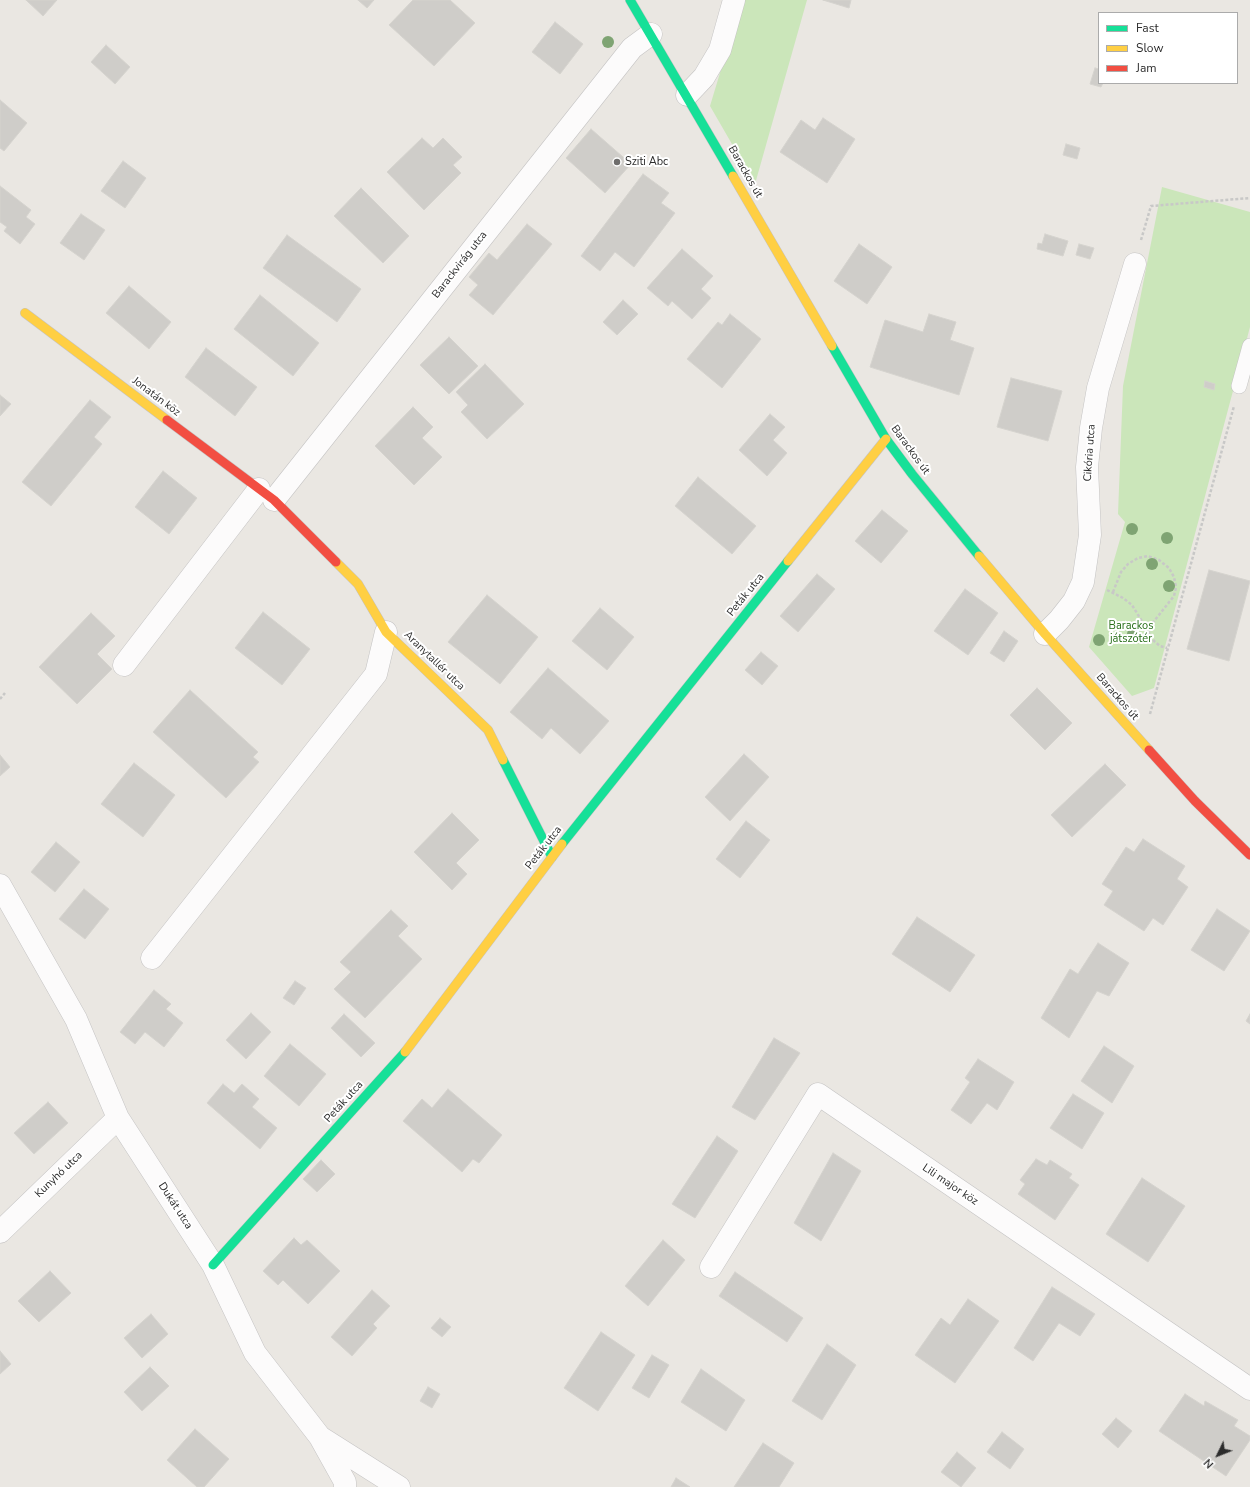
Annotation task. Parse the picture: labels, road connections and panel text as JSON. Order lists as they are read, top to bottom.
{
  "streets": {
    "street": [
      "Barackos út",
      "Barackvirág utca",
      "Jonatán köz",
      "Cikória utca",
      "Peták utca",
      "Aranytallér utca",
      "Kunyhó utca",
      "Lili major köz",
      "Dukát utca"
    ]
  },
  "crossings": [
    ["Barackos út", "Barackvirág utca"],
    ["Barackos út", "Cikória utca"],
    ["Barackos út", "Peták utca"],
    ["Barackvirág utca", "Jonatán köz"],
    ["Barackvirág utca", "Aranytallér utca"],
    ["Jonatán köz", "Aranytallér utca"],
    ["Peták utca", "Aranytallér utca"],
    ["Peták utca", "Dukát utca"],
    ["Kunyhó utca", "Dukát utca"]
  ],
  "parks": ["Barackos játszótér"],
  "places": ["Sziti Abc"],
  "legend": ["Fast", "Slow", "Jam"],
  "north": "bottom left"
}
